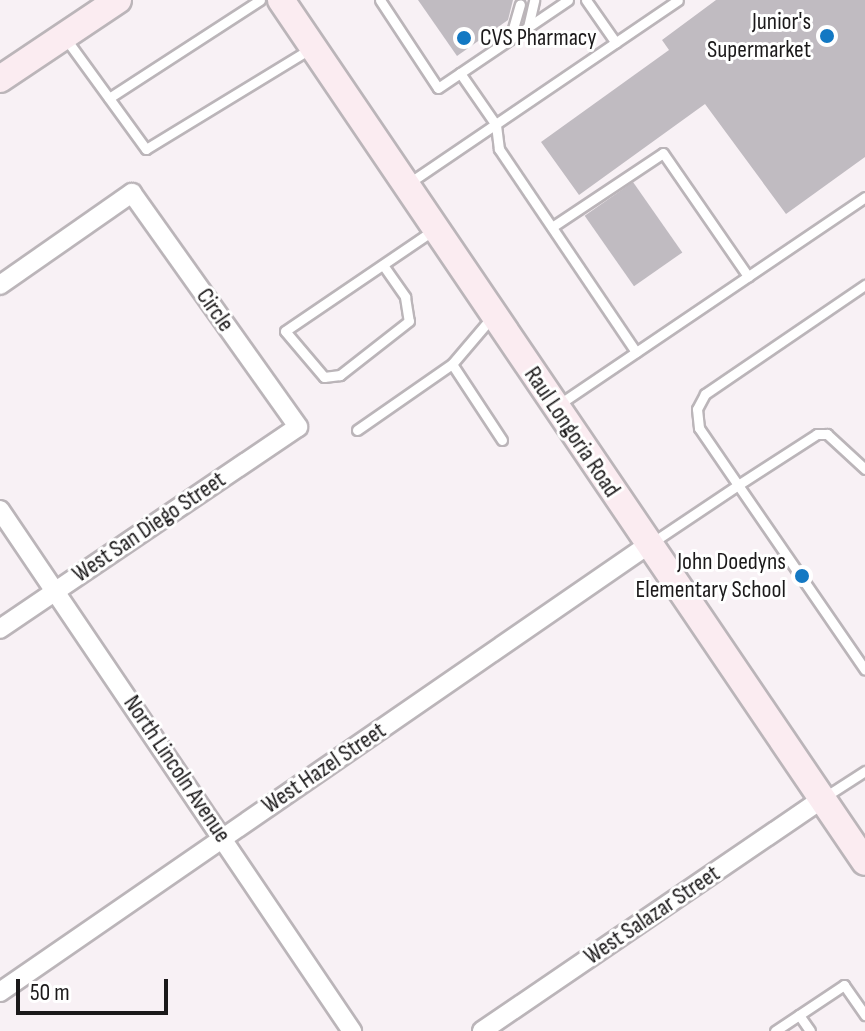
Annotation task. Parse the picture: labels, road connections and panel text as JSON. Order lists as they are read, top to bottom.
{
  "streets": {
    "main road": ["Raul Longoria Road"],
    "street": [
      "Circle",
      "West San Diego Street",
      "West Hazel Street",
      "North Lincoln Avenue",
      "West Salazar Street"
    ]
  },
  "crossings": [
    ["Circle", "West San Diego Street"],
    ["Raul Longoria Road", "West Hazel Street"],
    ["Raul Longoria Road", "West Salazar Street"],
    ["West San Diego Street", "North Lincoln Avenue"],
    ["West Hazel Street", "North Lincoln Avenue"]
  ],
  "places": ["Junior's Supermarket", "CVS Pharmacy", "John Doedyns Elementary School"],
  "scale_bar": "50 m"
}
